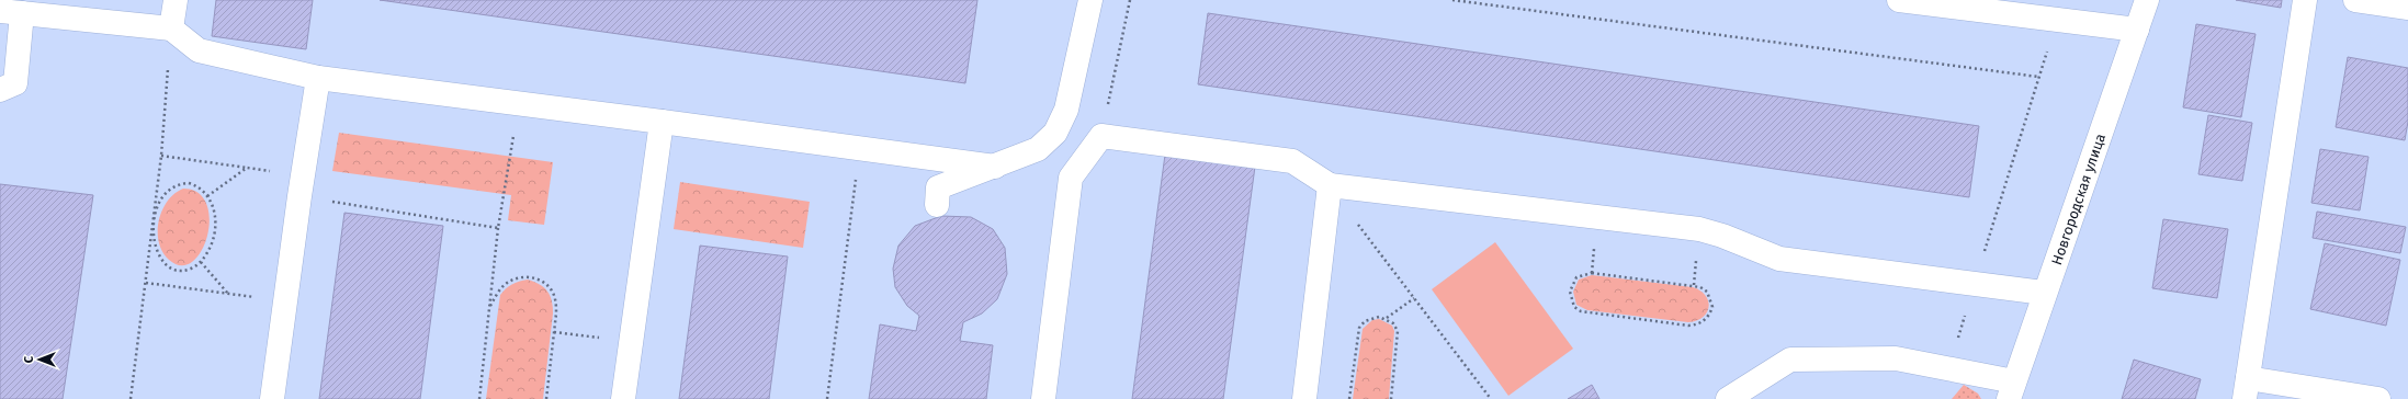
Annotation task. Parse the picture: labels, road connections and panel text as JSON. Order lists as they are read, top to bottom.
{
  "streets": {
    "street": ["Новгородская улица"]
  },
  "north": "left"
}
